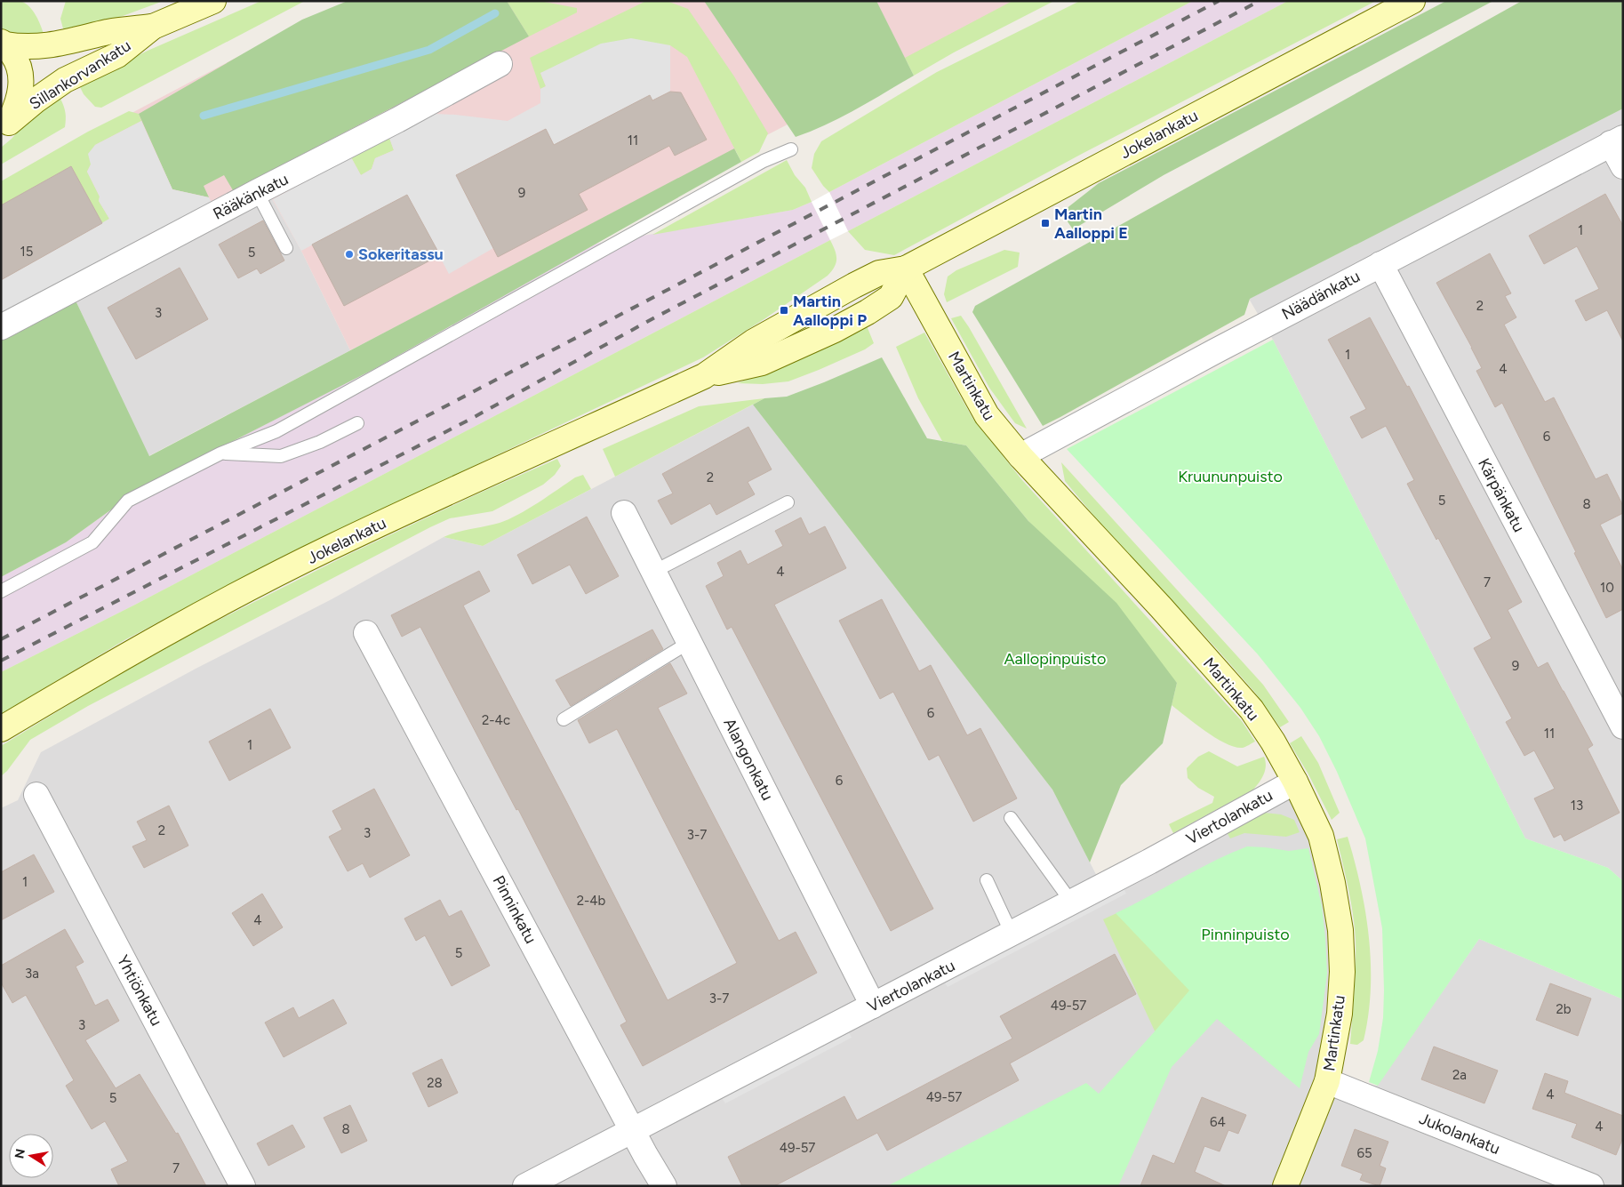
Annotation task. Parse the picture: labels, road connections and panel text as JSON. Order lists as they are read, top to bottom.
{
  "streets": {
    "street": [
      "Sillankorvankatu",
      "Jokelankatu",
      "Rääkänkatu",
      "Näädänkatu",
      "Martinkatu",
      "Kärpänkatu",
      "Alangonkatu",
      "Viertolankatu",
      "Pinninkatu",
      "Yhtiönkatu",
      "Jukolankatu"
    ]
  },
  "crossings": [
    ["Jokelankatu", "Martinkatu"],
    ["Näädänkatu", "Martinkatu"],
    ["Näädänkatu", "Kärpänkatu"],
    ["Martinkatu", "Viertolankatu"],
    ["Martinkatu", "Jukolankatu"],
    ["Alangonkatu", "Viertolankatu"],
    ["Viertolankatu", "Pinninkatu"]
  ],
  "parks": ["Kruununpuisto", "Aallopinpuisto", "Pinninpuisto"],
  "places": {
    "transit": ["Martin Aalloppi E", "Martin Aalloppi P"],
    "other": ["Sokeritassu"]
  },
  "house_numbers": [
    "11",
    "9",
    "1",
    "15",
    "5",
    "2",
    "3",
    "1",
    "4",
    "6",
    "2",
    "5",
    "8",
    "4",
    "7",
    "10",
    "9",
    "6",
    "2-4c",
    "11",
    "1",
    "6",
    "13",
    "2",
    "3",
    "3-7",
    "1",
    "2-4b",
    "4",
    "5",
    "3a",
    "3-7",
    "49-57",
    "2b",
    "3",
    "2a",
    "28",
    "4",
    "49-57",
    "5",
    "64",
    "4",
    "8",
    "49-57",
    "65",
    "7"
  ],
  "north": "left"
}
